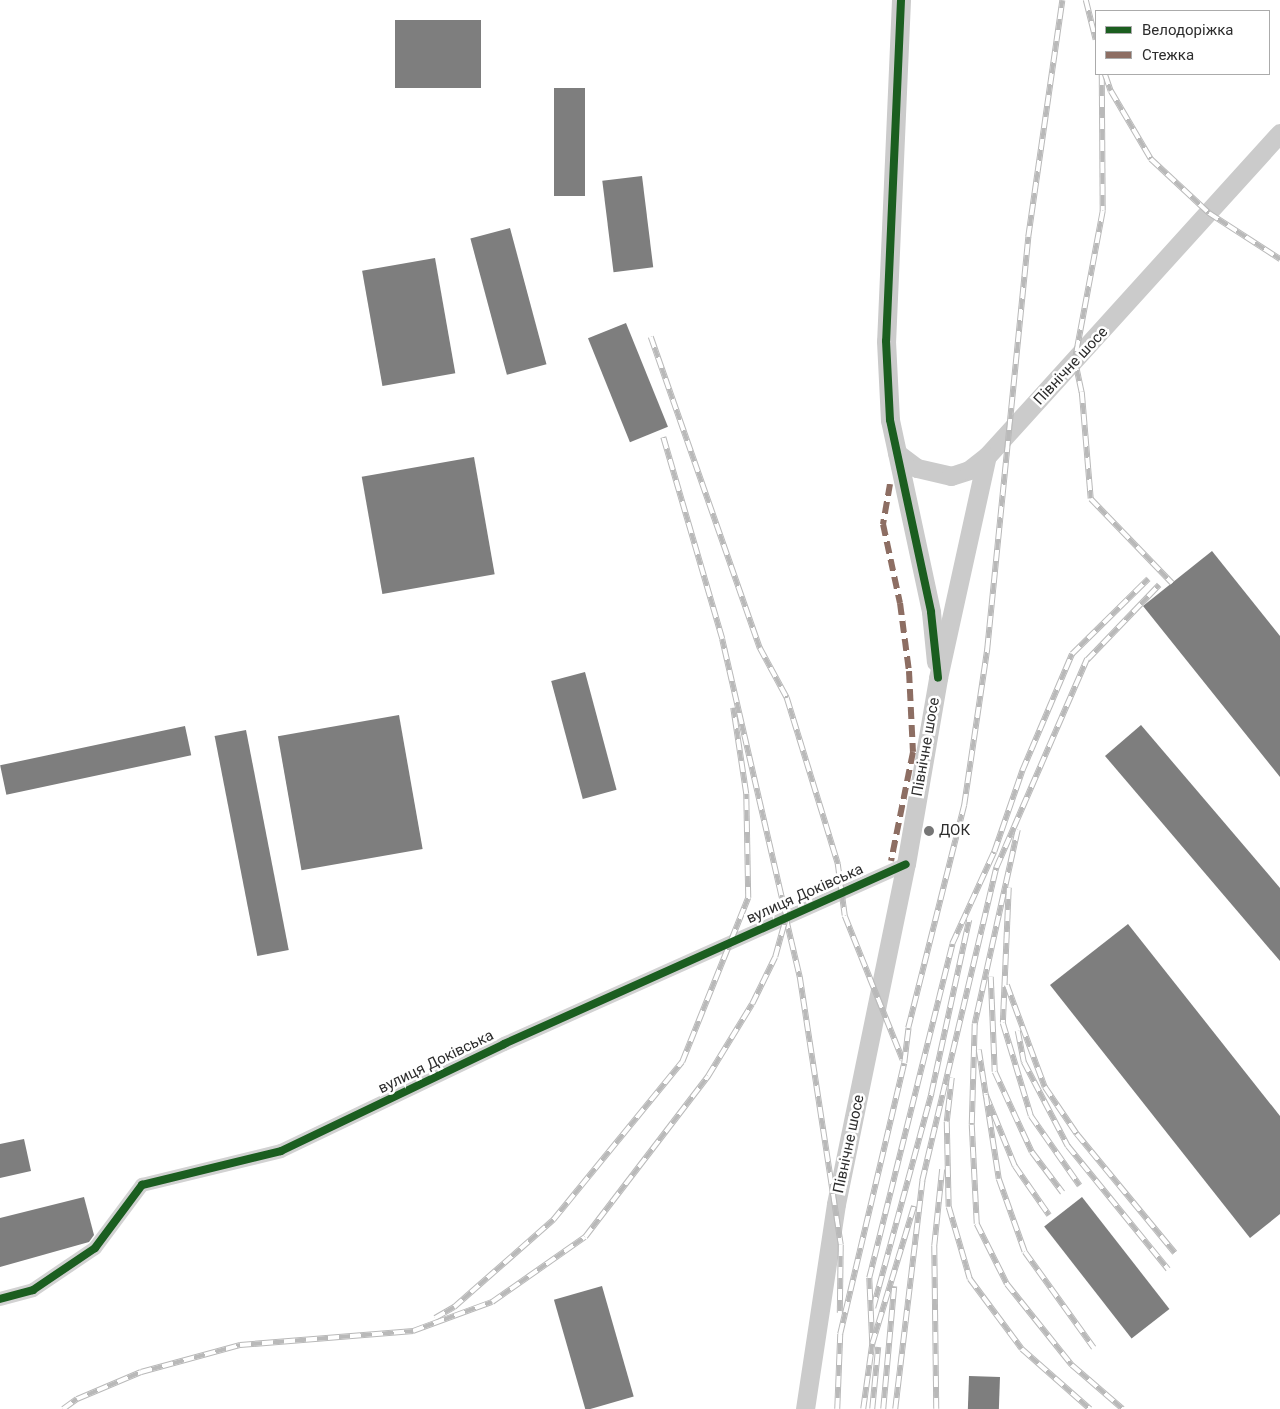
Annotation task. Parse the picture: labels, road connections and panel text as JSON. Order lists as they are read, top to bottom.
{
  "streets": {
    "main road": ["Північне шосе"],
    "street": ["вулиця Доківська"]
  },
  "crossings": [
    ["Північне шосе", "вулиця Доківська"]
  ],
  "places": ["ДОК"],
  "legend": ["Велодоріжка", "Стежка"]
}
